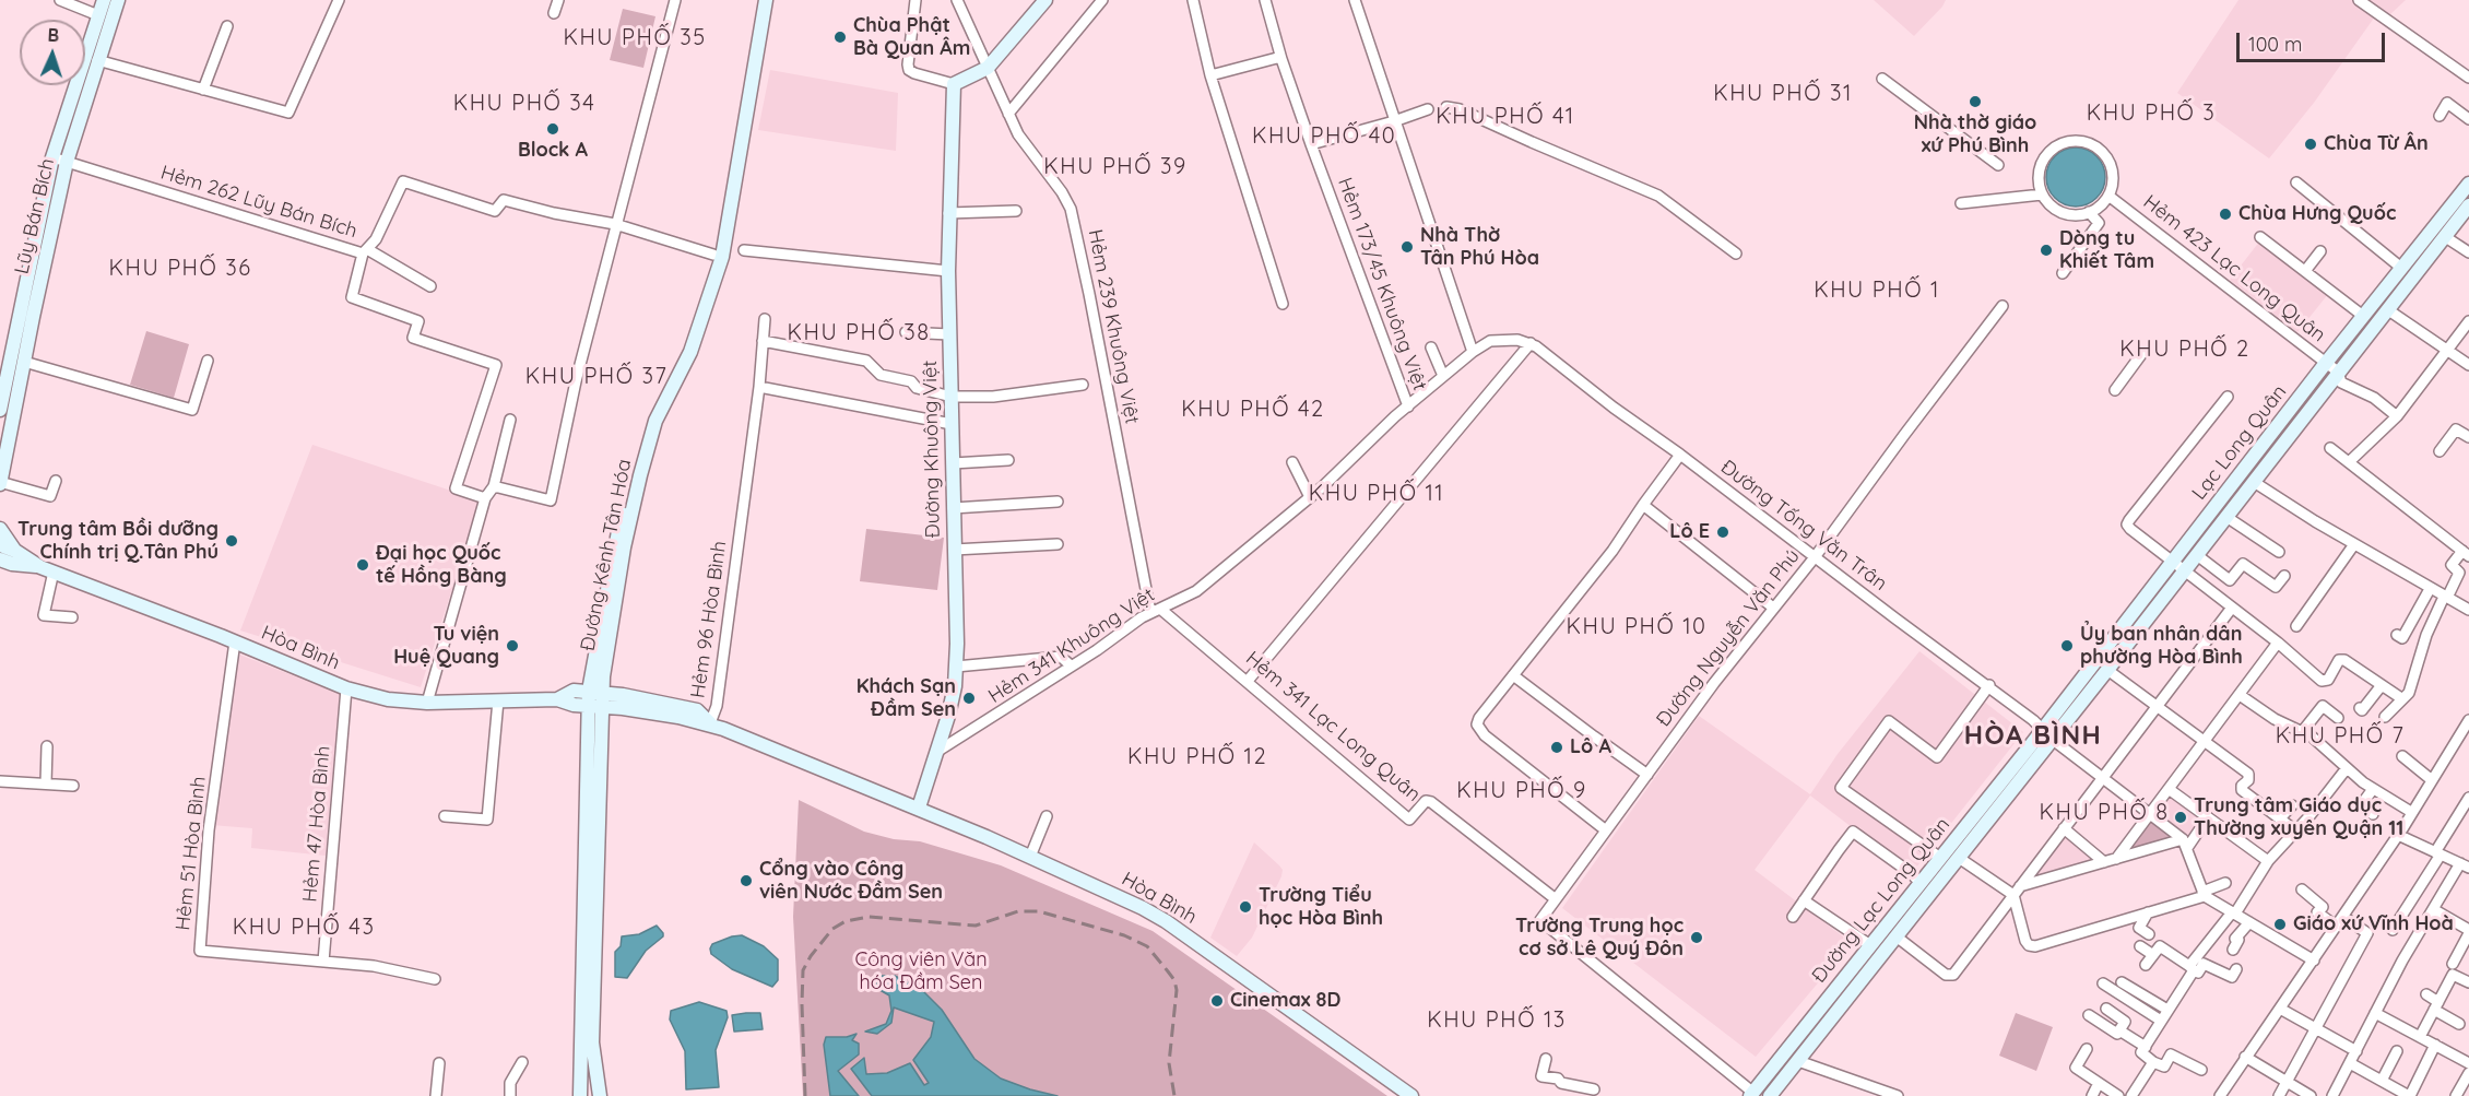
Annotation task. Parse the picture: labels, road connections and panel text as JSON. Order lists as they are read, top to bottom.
{
  "streets": {
    "main road": [
      "Lũy Bán Bích",
      "Lạc Long Quân",
      "Đường Khuông Việt",
      "Đường Kênh Tân Hóa",
      "Hòa Bình",
      "Đường Lạc Long Quân"
    ],
    "street": [
      "Hẻm 262 Lũy Bán Bích",
      "Hẻm 423 Lạc Long Quân",
      "Hẻm 173/45 Khuông Việt",
      "Hẻm 239 Khuông Việt",
      "Đường Tống Văn Trân",
      "Hẻm 96 Hòa Bình",
      "Đường Nguyễn Văn Phú",
      "Hẻm 341 Khuông Việt",
      "Hẻm 341 Lạc Long Quân",
      "Hẻm 47 Hòa Bình",
      "Hẻm 51 Hòa Bình"
    ]
  },
  "crossings": [
    ["Hẻm 262 Lũy Bán Bích", "Lũy Bán Bích"],
    ["Hẻm 262 Lũy Bán Bích", "Đường Kênh Tân Hóa"],
    ["Hẻm 423 Lạc Long Quân", "Lạc Long Quân"],
    ["Hẻm 173/45 Khuông Việt", "Hẻm 341 Khuông Việt"],
    ["Hẻm 239 Khuông Việt", "Hẻm 341 Khuông Việt"],
    ["Hẻm 239 Khuông Việt", "Hẻm 341 Lạc Long Quân"],
    ["Lạc Long Quân", "Đường Tống Văn Trân"],
    ["Lạc Long Quân", "Đường Lạc Long Quân"],
    ["Đường Khuông Việt", "Hẻm 341 Khuông Việt"],
    ["Đường Khuông Việt", "Hòa Bình"],
    ["Đường Tống Văn Trân", "Đường Nguyễn Văn Phú"],
    ["Đường Tống Văn Trân", "Hẻm 341 Khuông Việt"],
    ["Đường Tống Văn Trân", "Đường Lạc Long Quân"],
    ["Đường Kênh Tân Hóa", "Hòa Bình"],
    ["Hẻm 96 Hòa Bình", "Hòa Bình"],
    ["Đường Nguyễn Văn Phú", "Hẻm 341 Lạc Long Quân"],
    ["Hẻm 341 Khuông Việt", "Hẻm 341 Lạc Long Quân"],
    ["Hòa Bình", "Hẻm 47 Hòa Bình"],
    ["Hòa Bình", "Hẻm 51 Hòa Bình"],
    ["Hẻm 47 Hòa Bình", "Hẻm 51 Hòa Bình"]
  ],
  "districts": [
    "KHU PHỐ 35",
    "KHU PHỐ 31",
    "KHU PHỐ 34",
    "KHU PHỐ 3",
    "KHU PHỐ 41",
    "KHU PHỐ 40",
    "KHU PHỐ 39",
    "KHU PHỐ 36",
    "KHU PHỐ 1",
    "KHU PHỐ 38",
    "KHU PHỐ 2",
    "KHU PHỐ 37",
    "KHU PHỐ 42",
    "KHU PHỐ 11",
    "KHU PHỐ 10",
    "HÒA BÌNH",
    "KHU PHỐ 7",
    "KHU PHỐ 12",
    "KHU PHỐ 9",
    "KHU PHỐ 8",
    "KHU PHỐ 43",
    "KHU PHỐ 13"
  ],
  "parks": ["Công viên Văn hóa Đầm Sen"],
  "places": [
    "Chùa Phật Bà Quan Âm",
    "Nhà thờ giáo xứ Phú Bình",
    "Block A",
    "Chùa Từ Ân",
    "Chùa Hưng Quốc",
    "Nhà Thờ Tân Phú Hòa",
    "Dòng tu Khiết Tâm",
    "Lô E",
    "Trung tâm Bồi dưỡng Chính trị Q.Tân Phú",
    "Đại học Quốc tế Hồng Bàng",
    "Tu viện Huệ Quang",
    "Ủy ban nhân dân phường Hòa Bình",
    "Khách Sạn Đầm Sen",
    "Lô A",
    "Trung tâm Giáo dục Thường xuyên Quận 11",
    "Cổng vào Công viên Nước Đầm Sen",
    "Trường Tiểu học Hòa Bình",
    "Giáo xứ Vĩnh Hoà",
    "Trường Trung học cơ sở Lê Quý Đôn",
    "Cinemax 8D"
  ],
  "scale_bar": "100 m",
  "north": "top"
}
